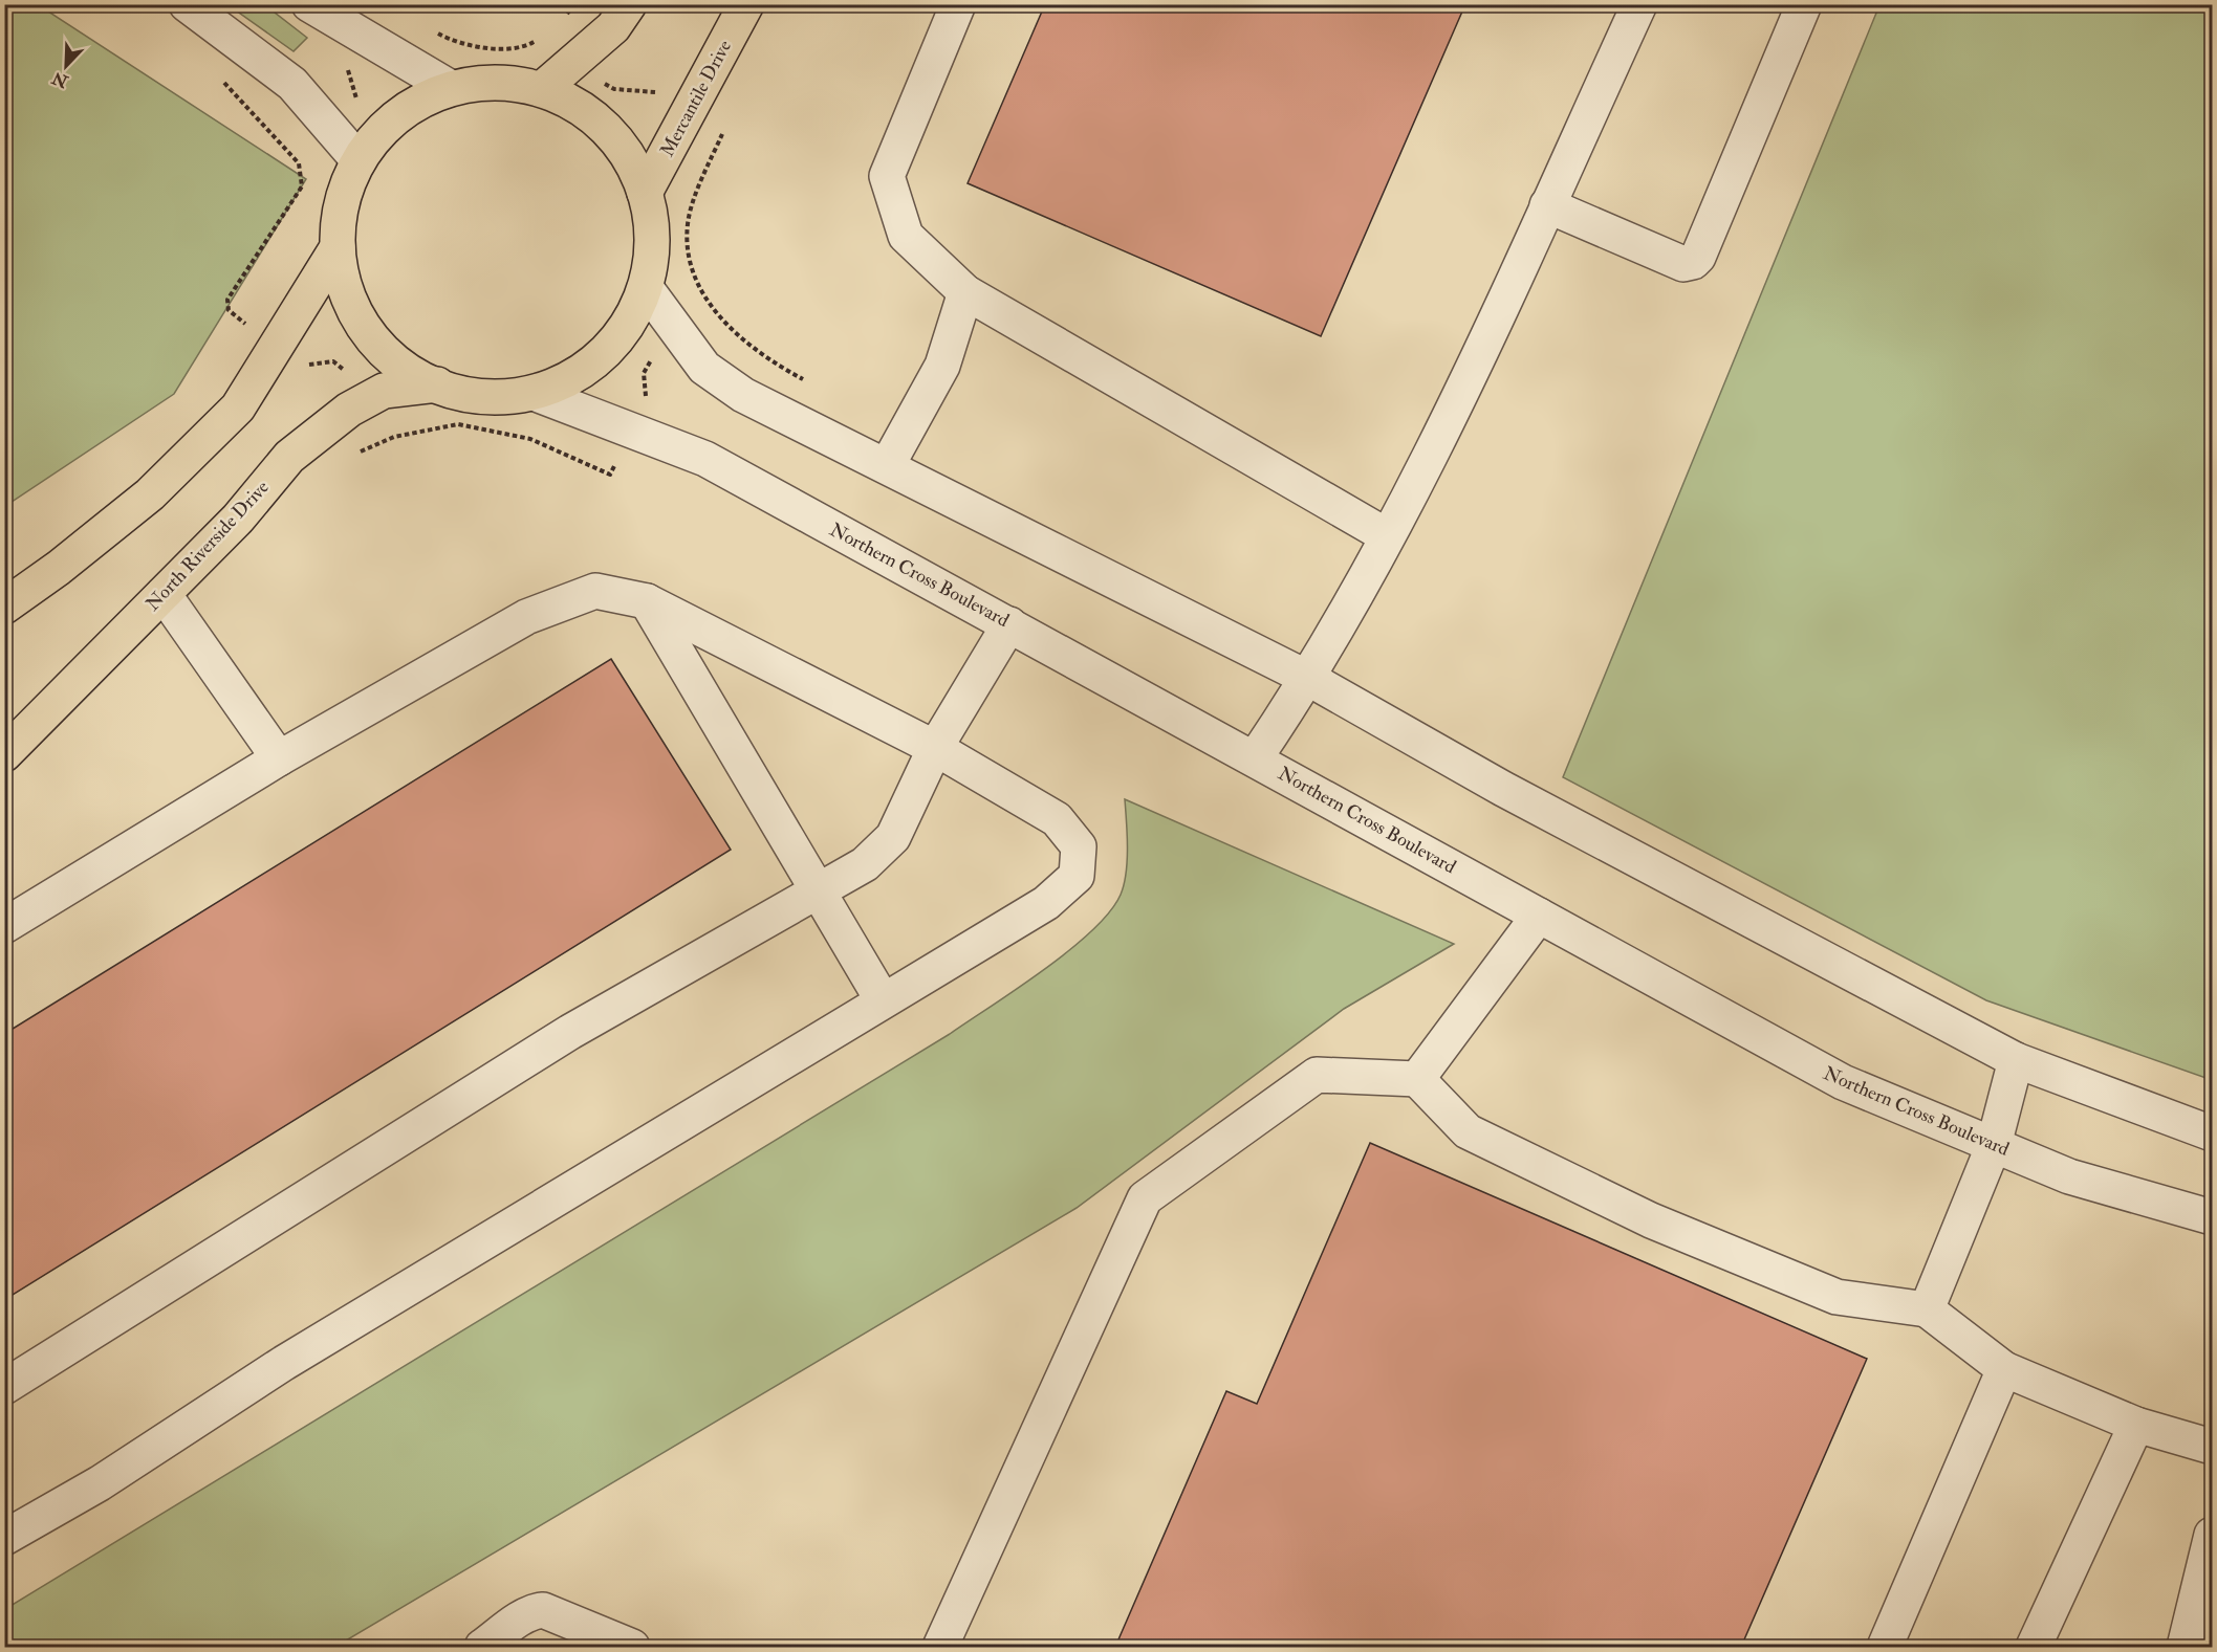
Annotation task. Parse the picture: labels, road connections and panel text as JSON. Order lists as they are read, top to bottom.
{
  "streets": {
    "main road": ["Mercantile Drive", "North Riverside Drive"],
    "street": ["Northern Cross Boulevard"]
  },
  "north": "bottom left"
}
